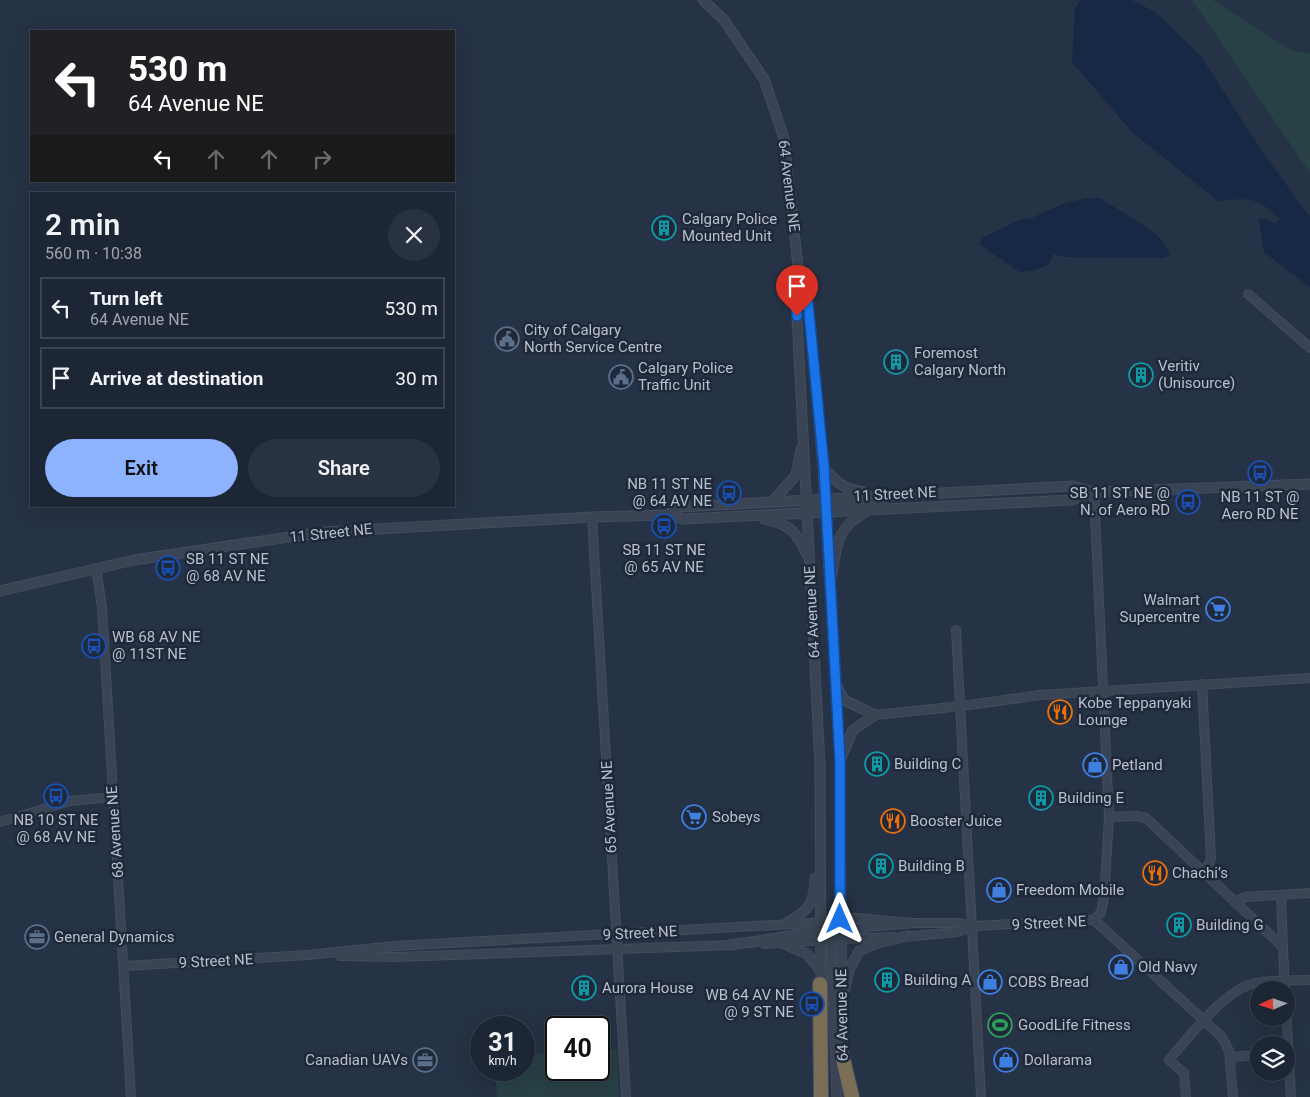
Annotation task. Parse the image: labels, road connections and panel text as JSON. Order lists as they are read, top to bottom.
{
  "streets": {
    "street": [
      "64 Avenue NE",
      "11 Street NE",
      "65 Avenue NE",
      "68 Avenue NE",
      "9 Street NE"
    ]
  },
  "crossings": [
    ["64 Avenue NE", "11 Street NE"],
    ["64 Avenue NE", "9 Street NE"],
    ["11 Street NE", "65 Avenue NE"],
    ["11 Street NE", "68 Avenue NE"],
    ["65 Avenue NE", "9 Street NE"],
    ["68 Avenue NE", "9 Street NE"]
  ],
  "places": {
    "building": [
      "Calgary Police Mounted Unit",
      "Foremost Calgary North",
      "Veritiv (Unisource)",
      "Building C",
      "Building E",
      "Building B",
      "Building G",
      "Building A",
      "Aurora House"
    ],
    "public building": ["City of Calgary North Service Centre", "Calgary Police Traffic Unit"],
    "bus stop": [
      "NB 11 ST @ Aero RD NE",
      "NB 11 ST NE @ 64 AV NE",
      "SB 11 ST NE @ N. of Aero RD",
      "SB 11 ST NE @ 65 AV NE",
      "SB 11 ST NE @ 68 AV NE",
      "WB 68 AV NE @ 11ST NE",
      "NB 10 ST NE @ 68 AV NE",
      "WB 64 AV NE @ 9 ST NE"
    ],
    "supermarket": ["Walmart Supercentre", "Sobeys"],
    "restaurant": ["Kobe Teppanyaki Lounge", "Booster Juice", "Chachi’s"],
    "shop": [
      "Petland",
      "Freedom Mobile",
      "Old Navy",
      "COBS Bread",
      "Dollarama"
    ],
    "office": ["General Dynamics", "Canadian UAVs"],
    "sports": ["GoodLife Fitness"]
  },
  "north": "left",
  "page": {
    "turn": ["530 m", "64 Avenue NE"],
    "heading": ["2 min", "560 m · 10:38"],
    "list": [
      {
        "name": "Turn left",
        "note": "64 Avenue NE",
        "value": "530 m"
      },
      {
        "name": "Arrive at destination",
        "value": "30 m"
      }
    ],
    "buttons": ["Exit", "Share"],
    "speed": "31 km/h",
    "limit": "40"
  }
}
